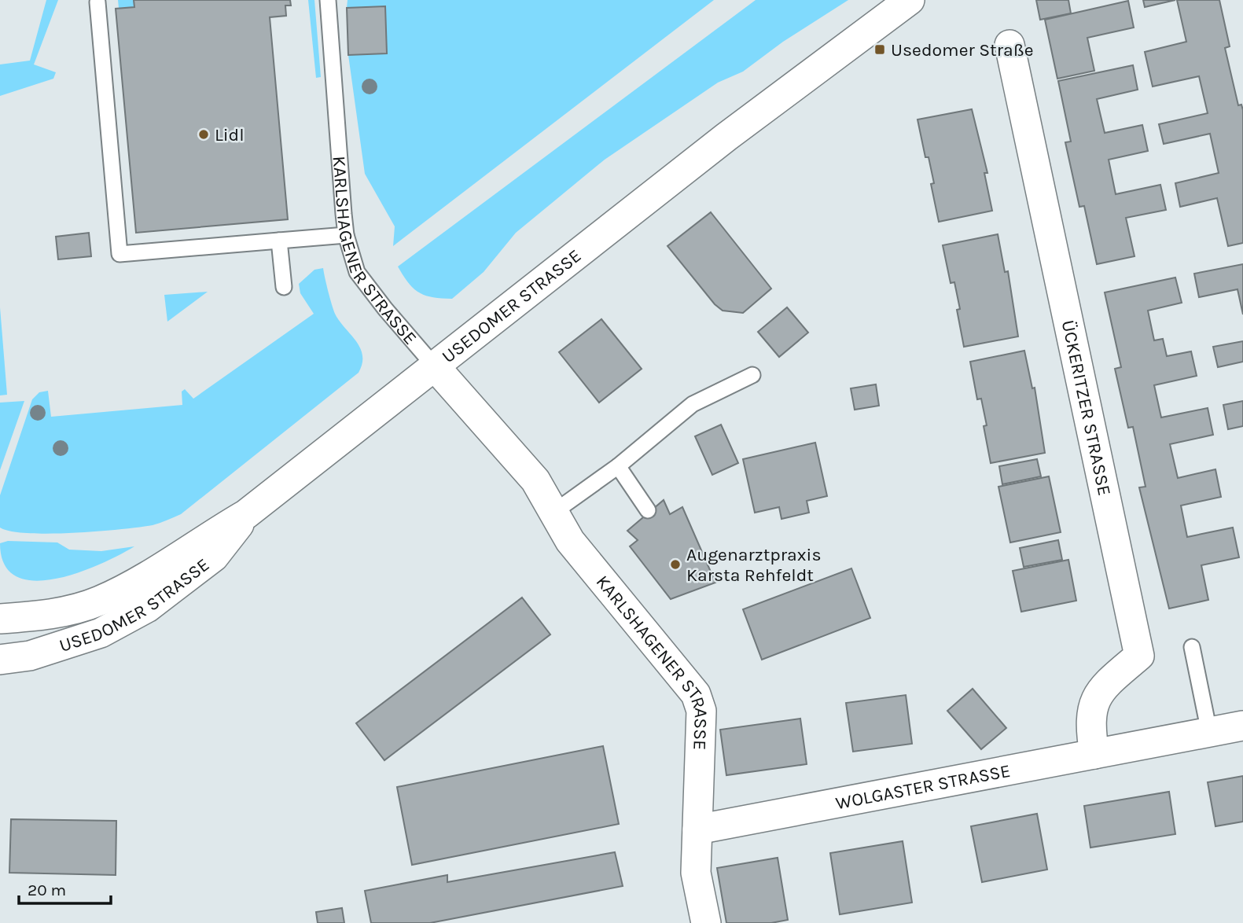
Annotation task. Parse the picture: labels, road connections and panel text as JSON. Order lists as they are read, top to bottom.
{
  "streets": {
    "street": [
      "KARLSHAGENER STRASSE",
      "USEDOMER STRASSE",
      "ÜCKERITZER STRASSE",
      "WOLGASTER STRASSE"
    ]
  },
  "crossings": [
    ["KARLSHAGENER STRASSE", "USEDOMER STRASSE"],
    ["KARLSHAGENER STRASSE", "WOLGASTER STRASSE"],
    ["ÜCKERITZER STRASSE", "WOLGASTER STRASSE"]
  ],
  "places": {
    "transit": ["Usedomer Straße"],
    "other": ["Lidl", "Augenarztpraxis Karsta Rehfeldt"]
  },
  "scale_bar": "20 m"
}
